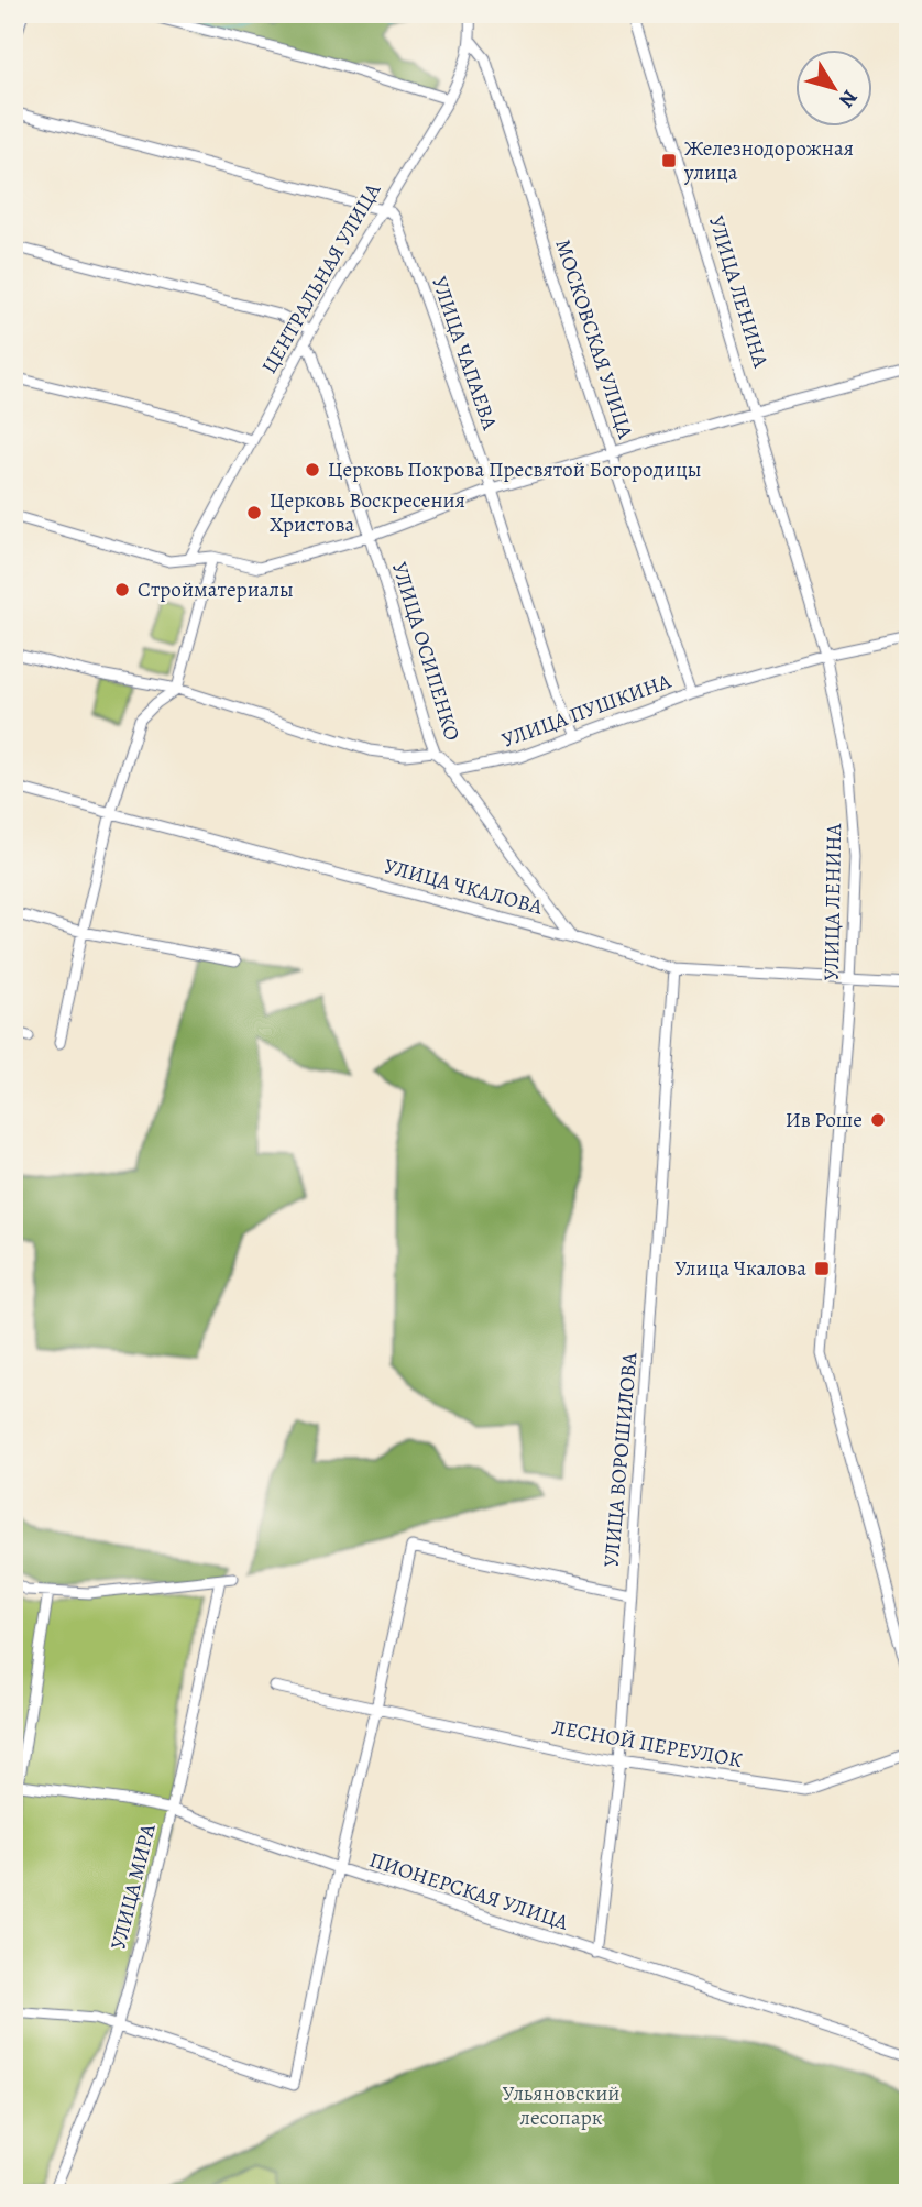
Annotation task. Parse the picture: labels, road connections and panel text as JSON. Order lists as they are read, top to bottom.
{
  "streets": {
    "street": [
      "ЦЕНТРАЛЬНАЯ УЛИЦА",
      "УЛИЦА ЛЕНИНА",
      "МОСКОВСКАЯ УЛИЦА",
      "УЛИЦА ЧАПАЕВА",
      "УЛИЦА ОСИПЕНКО",
      "УЛИЦА ПУШКИНА",
      "УЛИЦА ЧКАЛОВА",
      "УЛИЦА ВОРОШИЛОВА",
      "ЛЕСНОЙ ПЕРЕУЛОК",
      "УЛИЦА МИРА",
      "ПИОНЕРСКАЯ УЛИЦА"
    ]
  },
  "crossings": [
    ["ЦЕНТРАЛЬНАЯ УЛИЦА", "МОСКОВСКАЯ УЛИЦА"],
    ["ЦЕНТРАЛЬНАЯ УЛИЦА", "УЛИЦА ЧАПАЕВА"],
    ["ЦЕНТРАЛЬНАЯ УЛИЦА", "УЛИЦА ОСИПЕНКО"],
    ["УЛИЦА ЛЕНИНА", "УЛИЦА ПУШКИНА"],
    ["УЛИЦА ЛЕНИНА", "УЛИЦА ЧКАЛОВА"],
    ["МОСКОВСКАЯ УЛИЦА", "УЛИЦА ПУШКИНА"],
    ["УЛИЦА ЧАПАЕВА", "УЛИЦА ПУШКИНА"],
    ["УЛИЦА ОСИПЕНКО", "УЛИЦА ПУШКИНА"],
    ["УЛИЦА ОСИПЕНКО", "УЛИЦА ЧКАЛОВА"],
    ["УЛИЦА ЧКАЛОВА", "УЛИЦА ВОРОШИЛОВА"],
    ["УЛИЦА ВОРОШИЛОВА", "ЛЕСНОЙ ПЕРЕУЛОК"],
    ["УЛИЦА ВОРОШИЛОВА", "ПИОНЕРСКАЯ УЛИЦА"],
    ["УЛИЦА МИРА", "ПИОНЕРСКАЯ УЛИЦА"]
  ],
  "parks": ["Ульяновский лесопарк"],
  "places": {
    "transit": ["Железнодорожная улица", "Улица Чкалова"],
    "other": [
      "Церковь Покрова Пресвятой Богородицы",
      "Церковь Воскресения Христова",
      "Стройматериалы",
      "Ив Роше"
    ]
  },
  "north": "bottom right"
}
